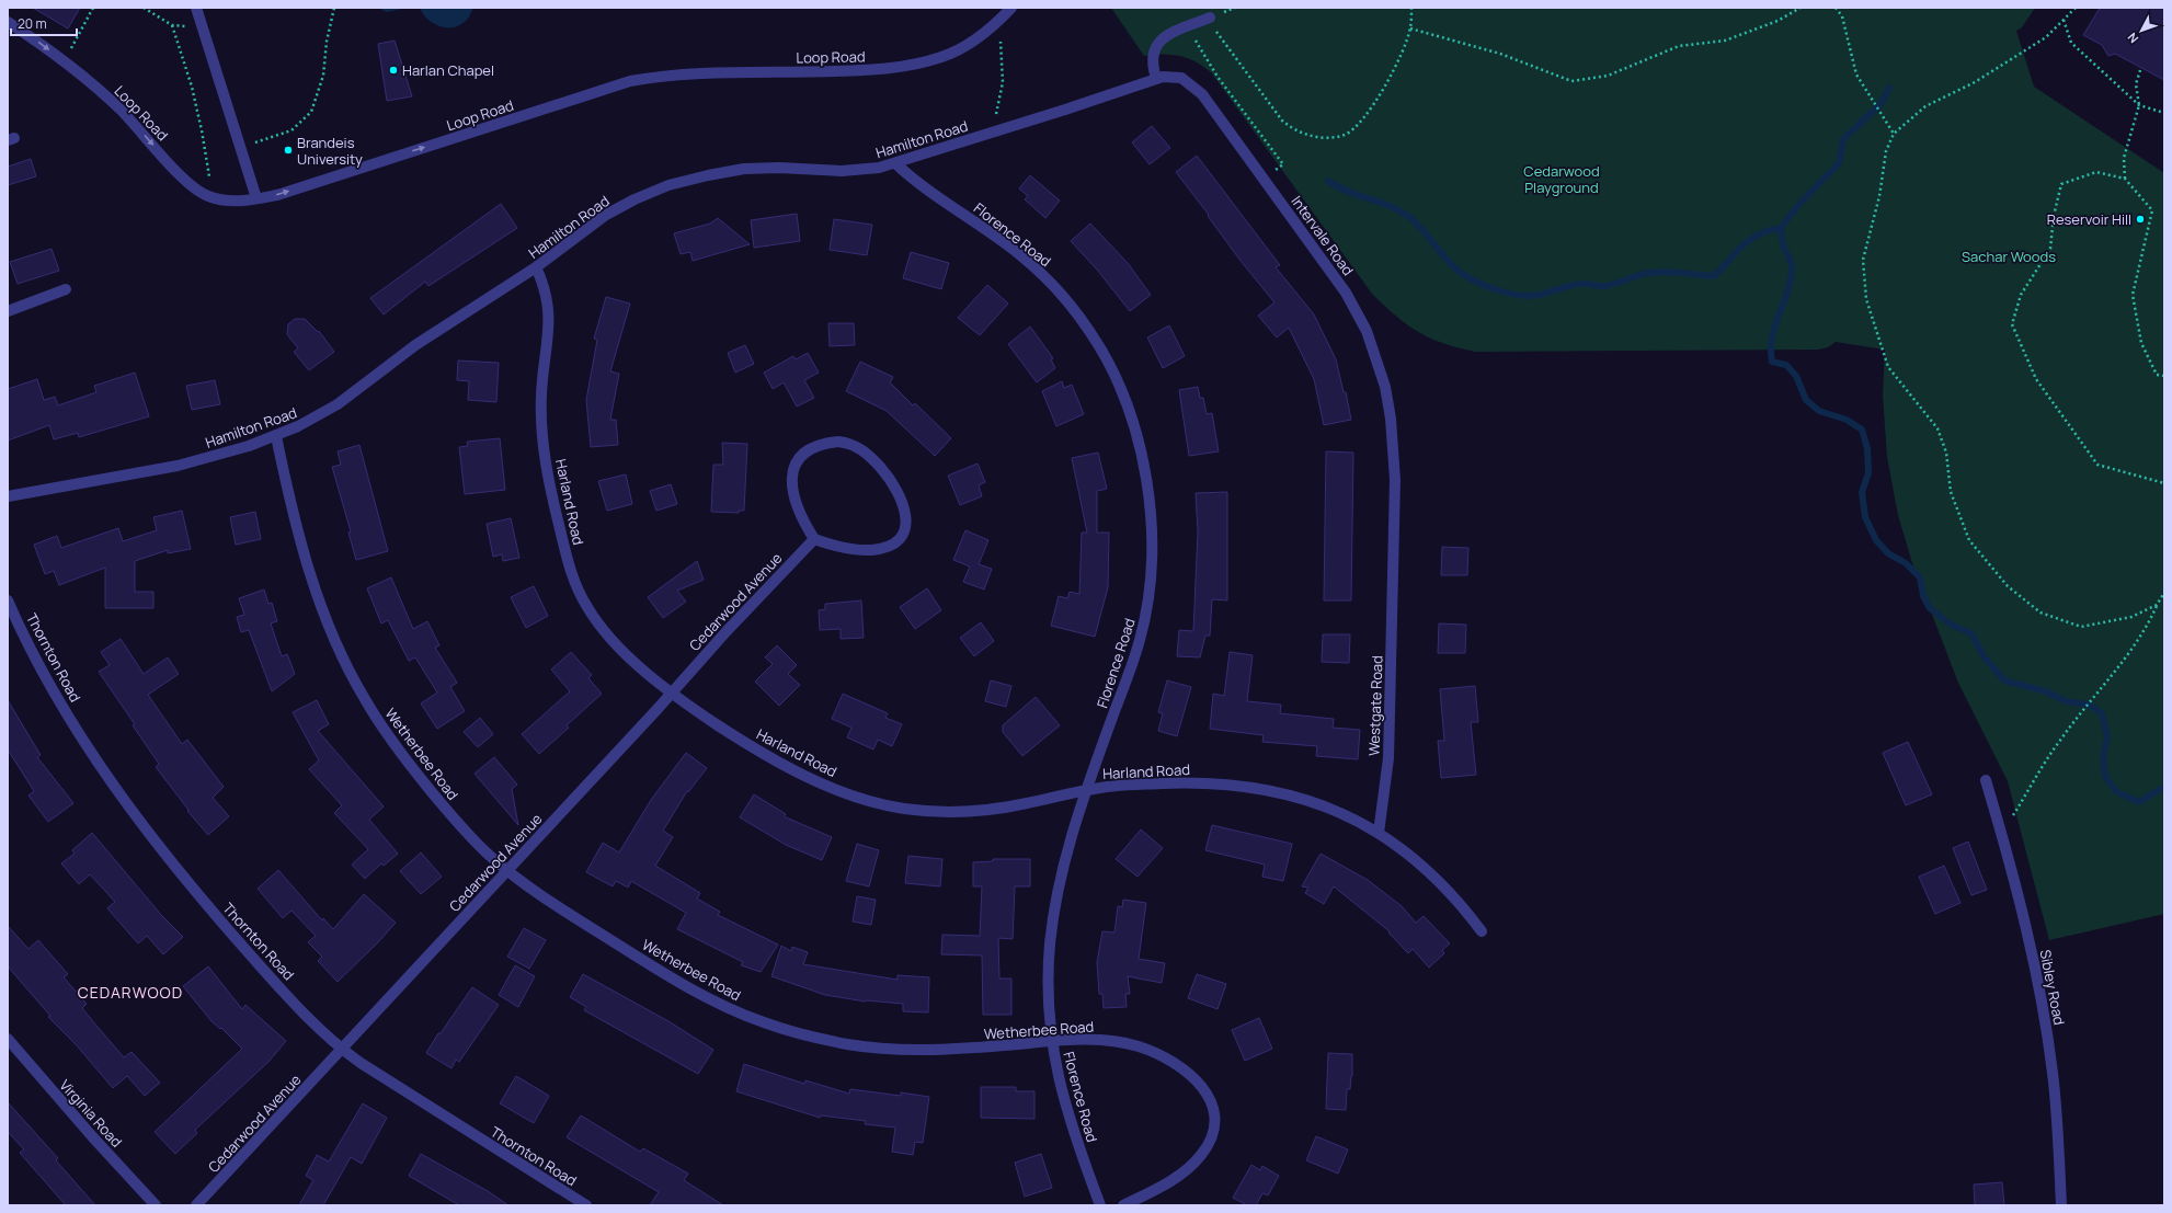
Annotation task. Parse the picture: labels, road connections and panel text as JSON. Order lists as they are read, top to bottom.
{
  "streets": {
    "street": [
      "Loop Road",
      "Hamilton Road",
      "Florence Road",
      "Intervale Road",
      "Harland Road",
      "Cedarwood Avenue",
      "Thornton Road",
      "Westgate Road",
      "Wetherbee Road",
      "Sibley Road",
      "Virginia Road"
    ]
  },
  "crossings": [
    ["Hamilton Road", "Florence Road"],
    ["Hamilton Road", "Intervale Road"],
    ["Hamilton Road", "Harland Road"],
    ["Hamilton Road", "Wetherbee Road"],
    ["Florence Road", "Harland Road"],
    ["Florence Road", "Wetherbee Road"],
    ["Intervale Road", "Westgate Road"],
    ["Harland Road", "Cedarwood Avenue"],
    ["Harland Road", "Westgate Road"],
    ["Cedarwood Avenue", "Thornton Road"],
    ["Cedarwood Avenue", "Wetherbee Road"]
  ],
  "one_way": ["Loop Road"],
  "districts": ["CEDARWOOD"],
  "parks": ["Cedarwood Playground", "Sachar Woods"],
  "places": ["Harlan Chapel", "Brandeis University", "Reservoir Hill"],
  "scale_bar": "20 m",
  "north": "bottom left"
}
